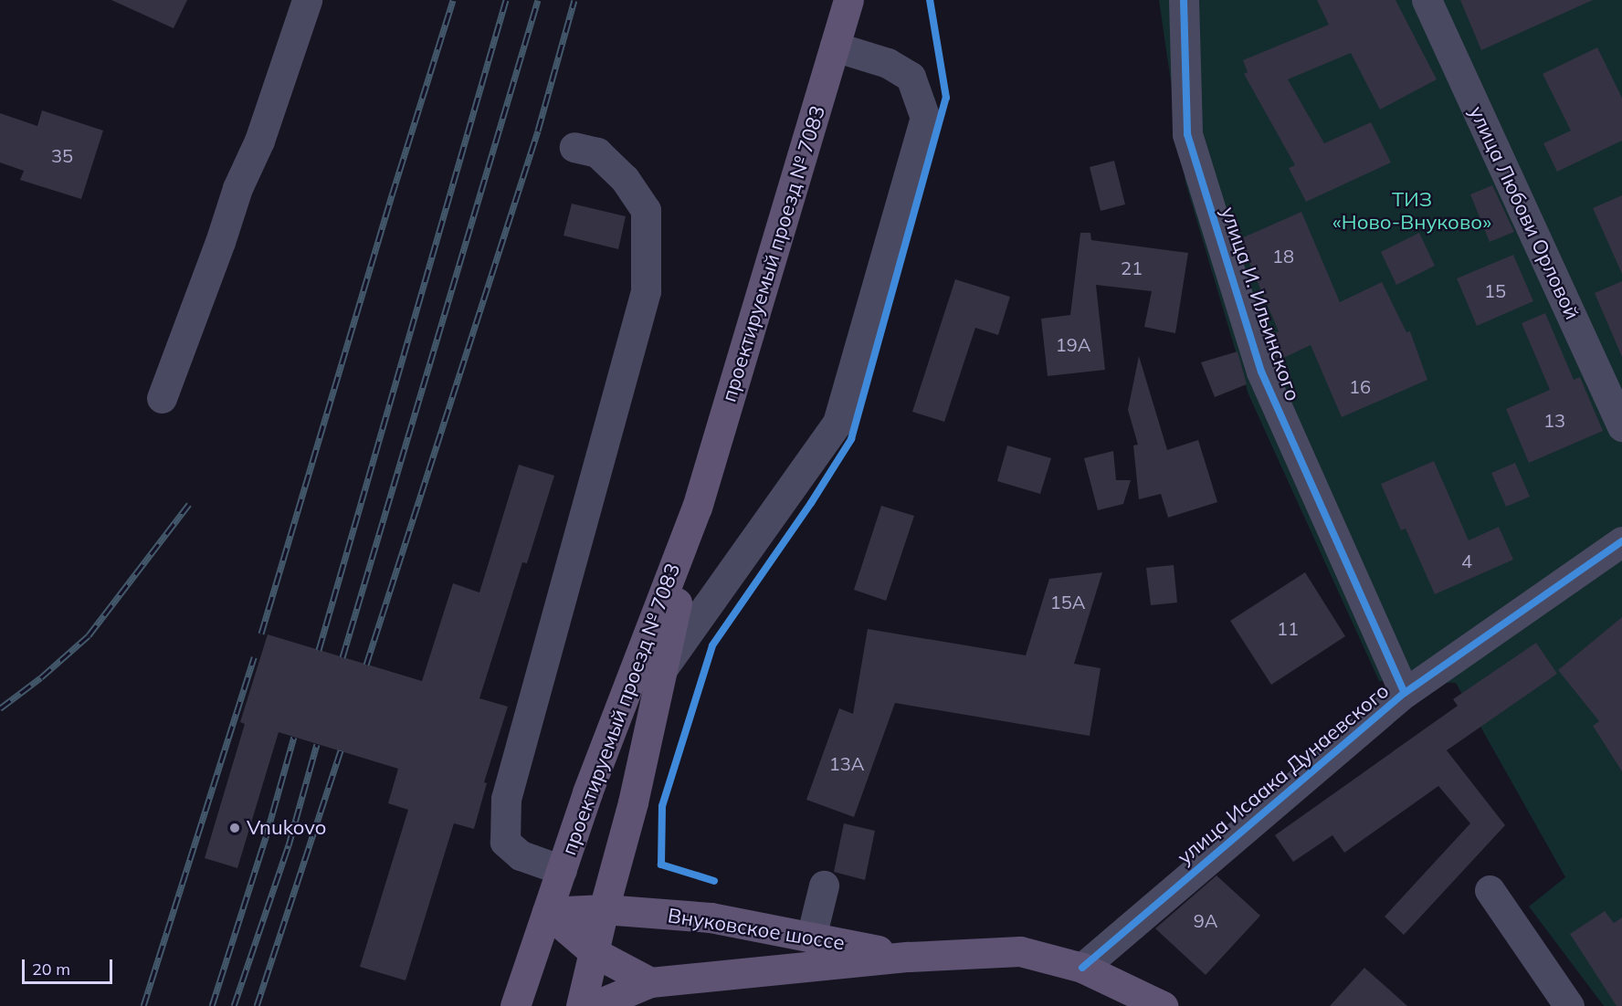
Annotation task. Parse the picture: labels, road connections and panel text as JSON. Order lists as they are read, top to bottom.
{
  "streets": {
    "main road": ["проектируемый проезд № 7083", "Внуковское шоссе"],
    "street": ["улица Любови Орловой", "улица И. Ильинского", "улица Исаака Дунаевского"]
  },
  "crossings": [
    ["проектируемый проезд № 7083", "Внуковское шоссе"],
    ["улица И. Ильинского", "улица Исаака Дунаевского"],
    ["улица Исаака Дунаевского", "Внуковское шоссе"]
  ],
  "parks": ["ТИЗ «Ново-Внуково»"],
  "places": ["Vnukovo"],
  "house_numbers": [
    "35",
    "18",
    "21",
    "15",
    "19А",
    "16",
    "13",
    "4",
    "15А",
    "11",
    "13А",
    "9А"
  ],
  "scale_bar": "20 m"
}
